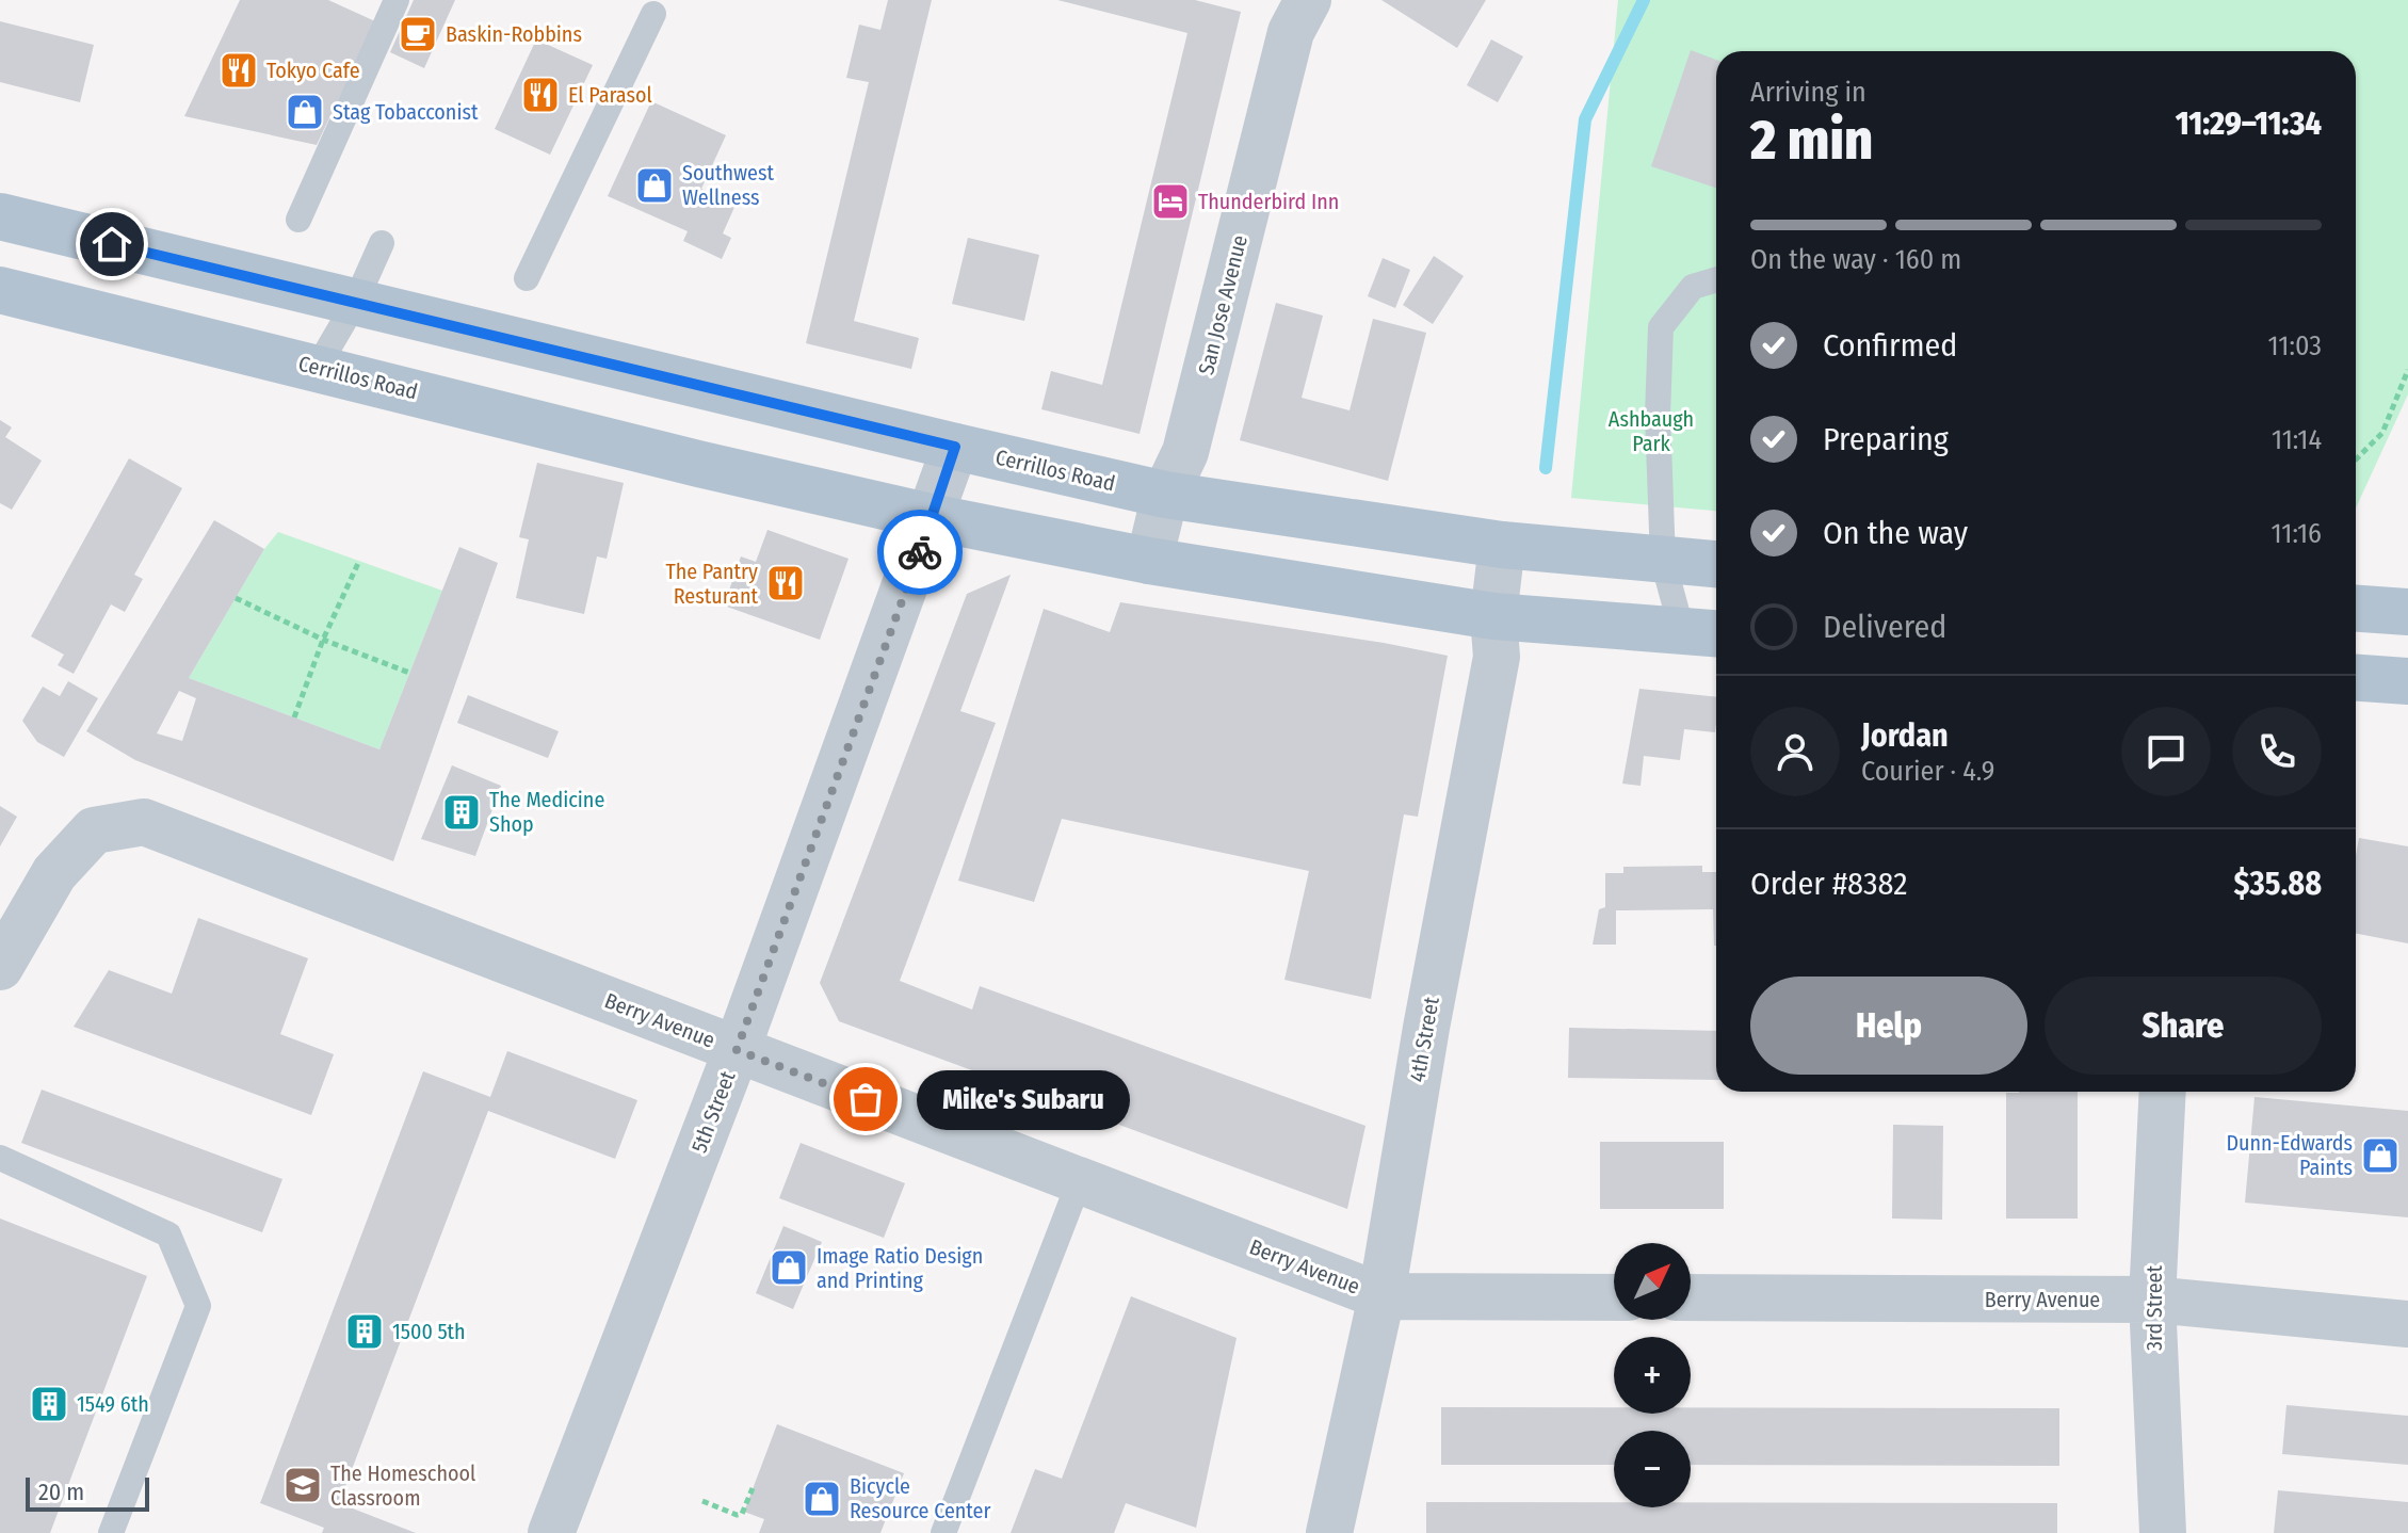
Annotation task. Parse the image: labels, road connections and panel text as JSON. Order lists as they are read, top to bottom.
{
  "streets": {
    "main road": ["Cerrillos Road"],
    "street": [
      "San Jose Avenue",
      "Berry Avenue",
      "4th Street",
      "5th Street",
      "3rd Street"
    ]
  },
  "crossings": [
    ["San Jose Avenue", "Cerrillos Road"],
    ["Cerrillos Road", "4th Street"],
    ["Cerrillos Road", "5th Street"],
    ["Berry Avenue", "4th Street"],
    ["Berry Avenue", "5th Street"],
    ["Berry Avenue", "3rd Street"]
  ],
  "parks": ["Ashbaugh Park"],
  "places": {
    "cafe": ["Baskin-Robbins"],
    "restaurant": ["Tokyo Cafe", "El Parasol", "The Pantry Resturant"],
    "shop": [
      "Stag Tobacconist",
      "Southwest Wellness",
      "Dunn-Edwards Paints",
      "Image Ratio Design and Printing",
      "Bicycle Resource Center"
    ],
    "hotel": ["Thunderbird Inn"],
    "building": ["The Medicine Shop", "1500 5th", "1549 6th"],
    "other": ["Mike's Subaru"],
    "school or university": ["The Homeschool Classroom"]
  },
  "scale_bar": "20 m",
  "north": "top right",
  "page": {
    "heading": ["2 min", "Arriving in", "11:29–11:34"],
    "panel": [
      "Jordan",
      "Courier · 4.9",
      "Order #8382",
      "$35.88"
    ],
    "bar": "On the way · 160 m",
    "list": [
      ["Confirmed", "11:03"],
      ["Preparing", "11:14"],
      ["On the way", "11:16"],
      "Delivered"
    ],
    "buttons": ["Help", "Share"],
    "bubble": "Mike's Subaru",
    "map_buttons": ["+", "−"],
    "scale": "20 m"
  }
}
